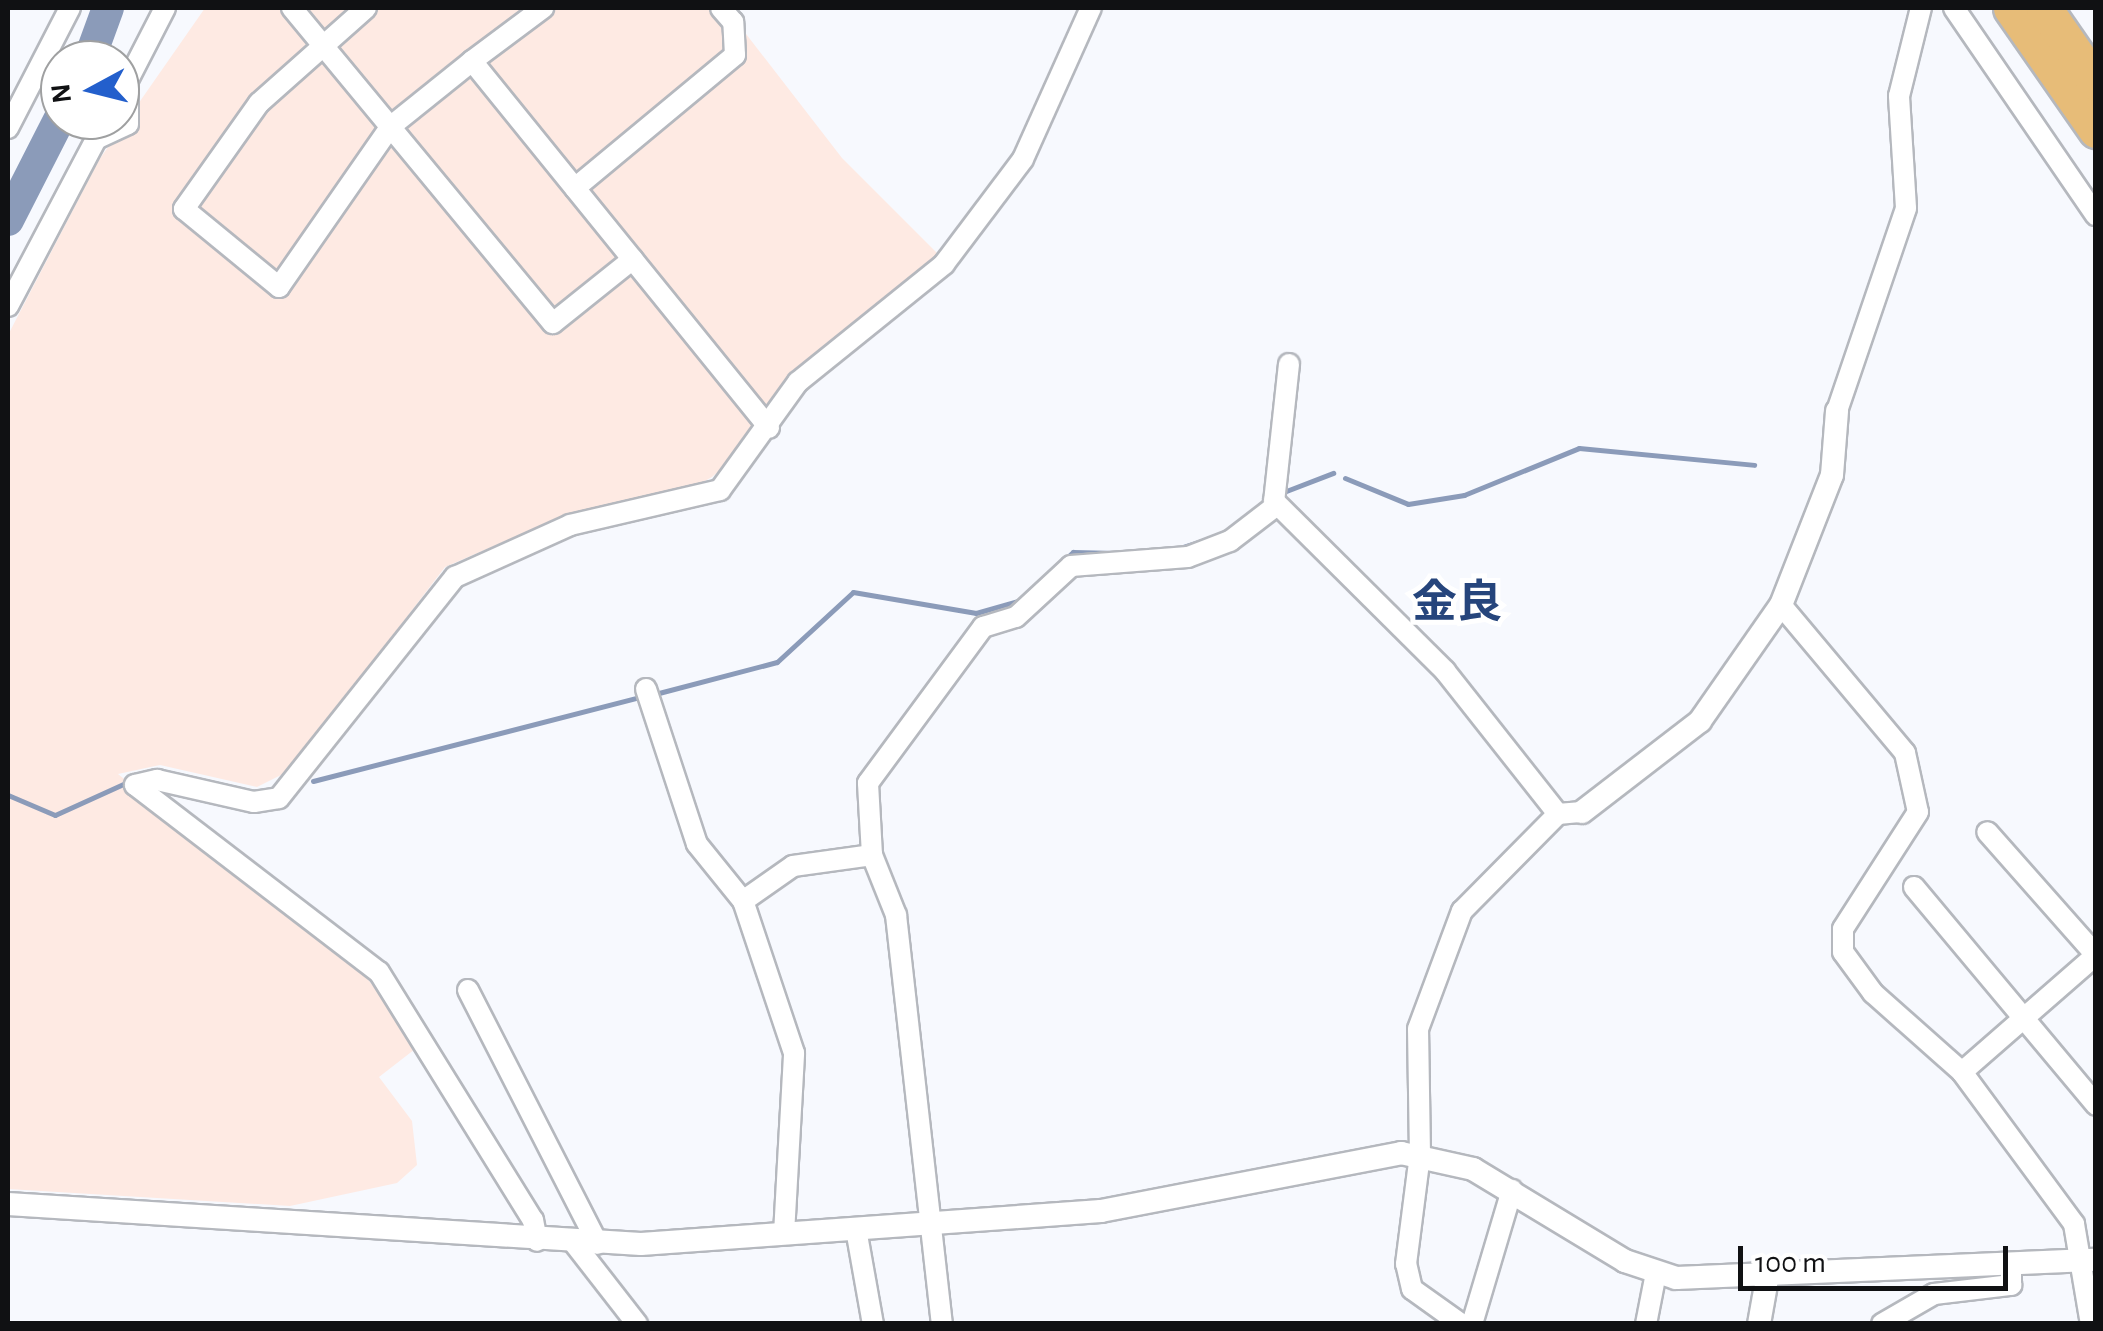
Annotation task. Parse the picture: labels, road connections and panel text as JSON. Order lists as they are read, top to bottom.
{
  "districts": ["金良"],
  "scale_bar": "100 m",
  "north": "left"
}
